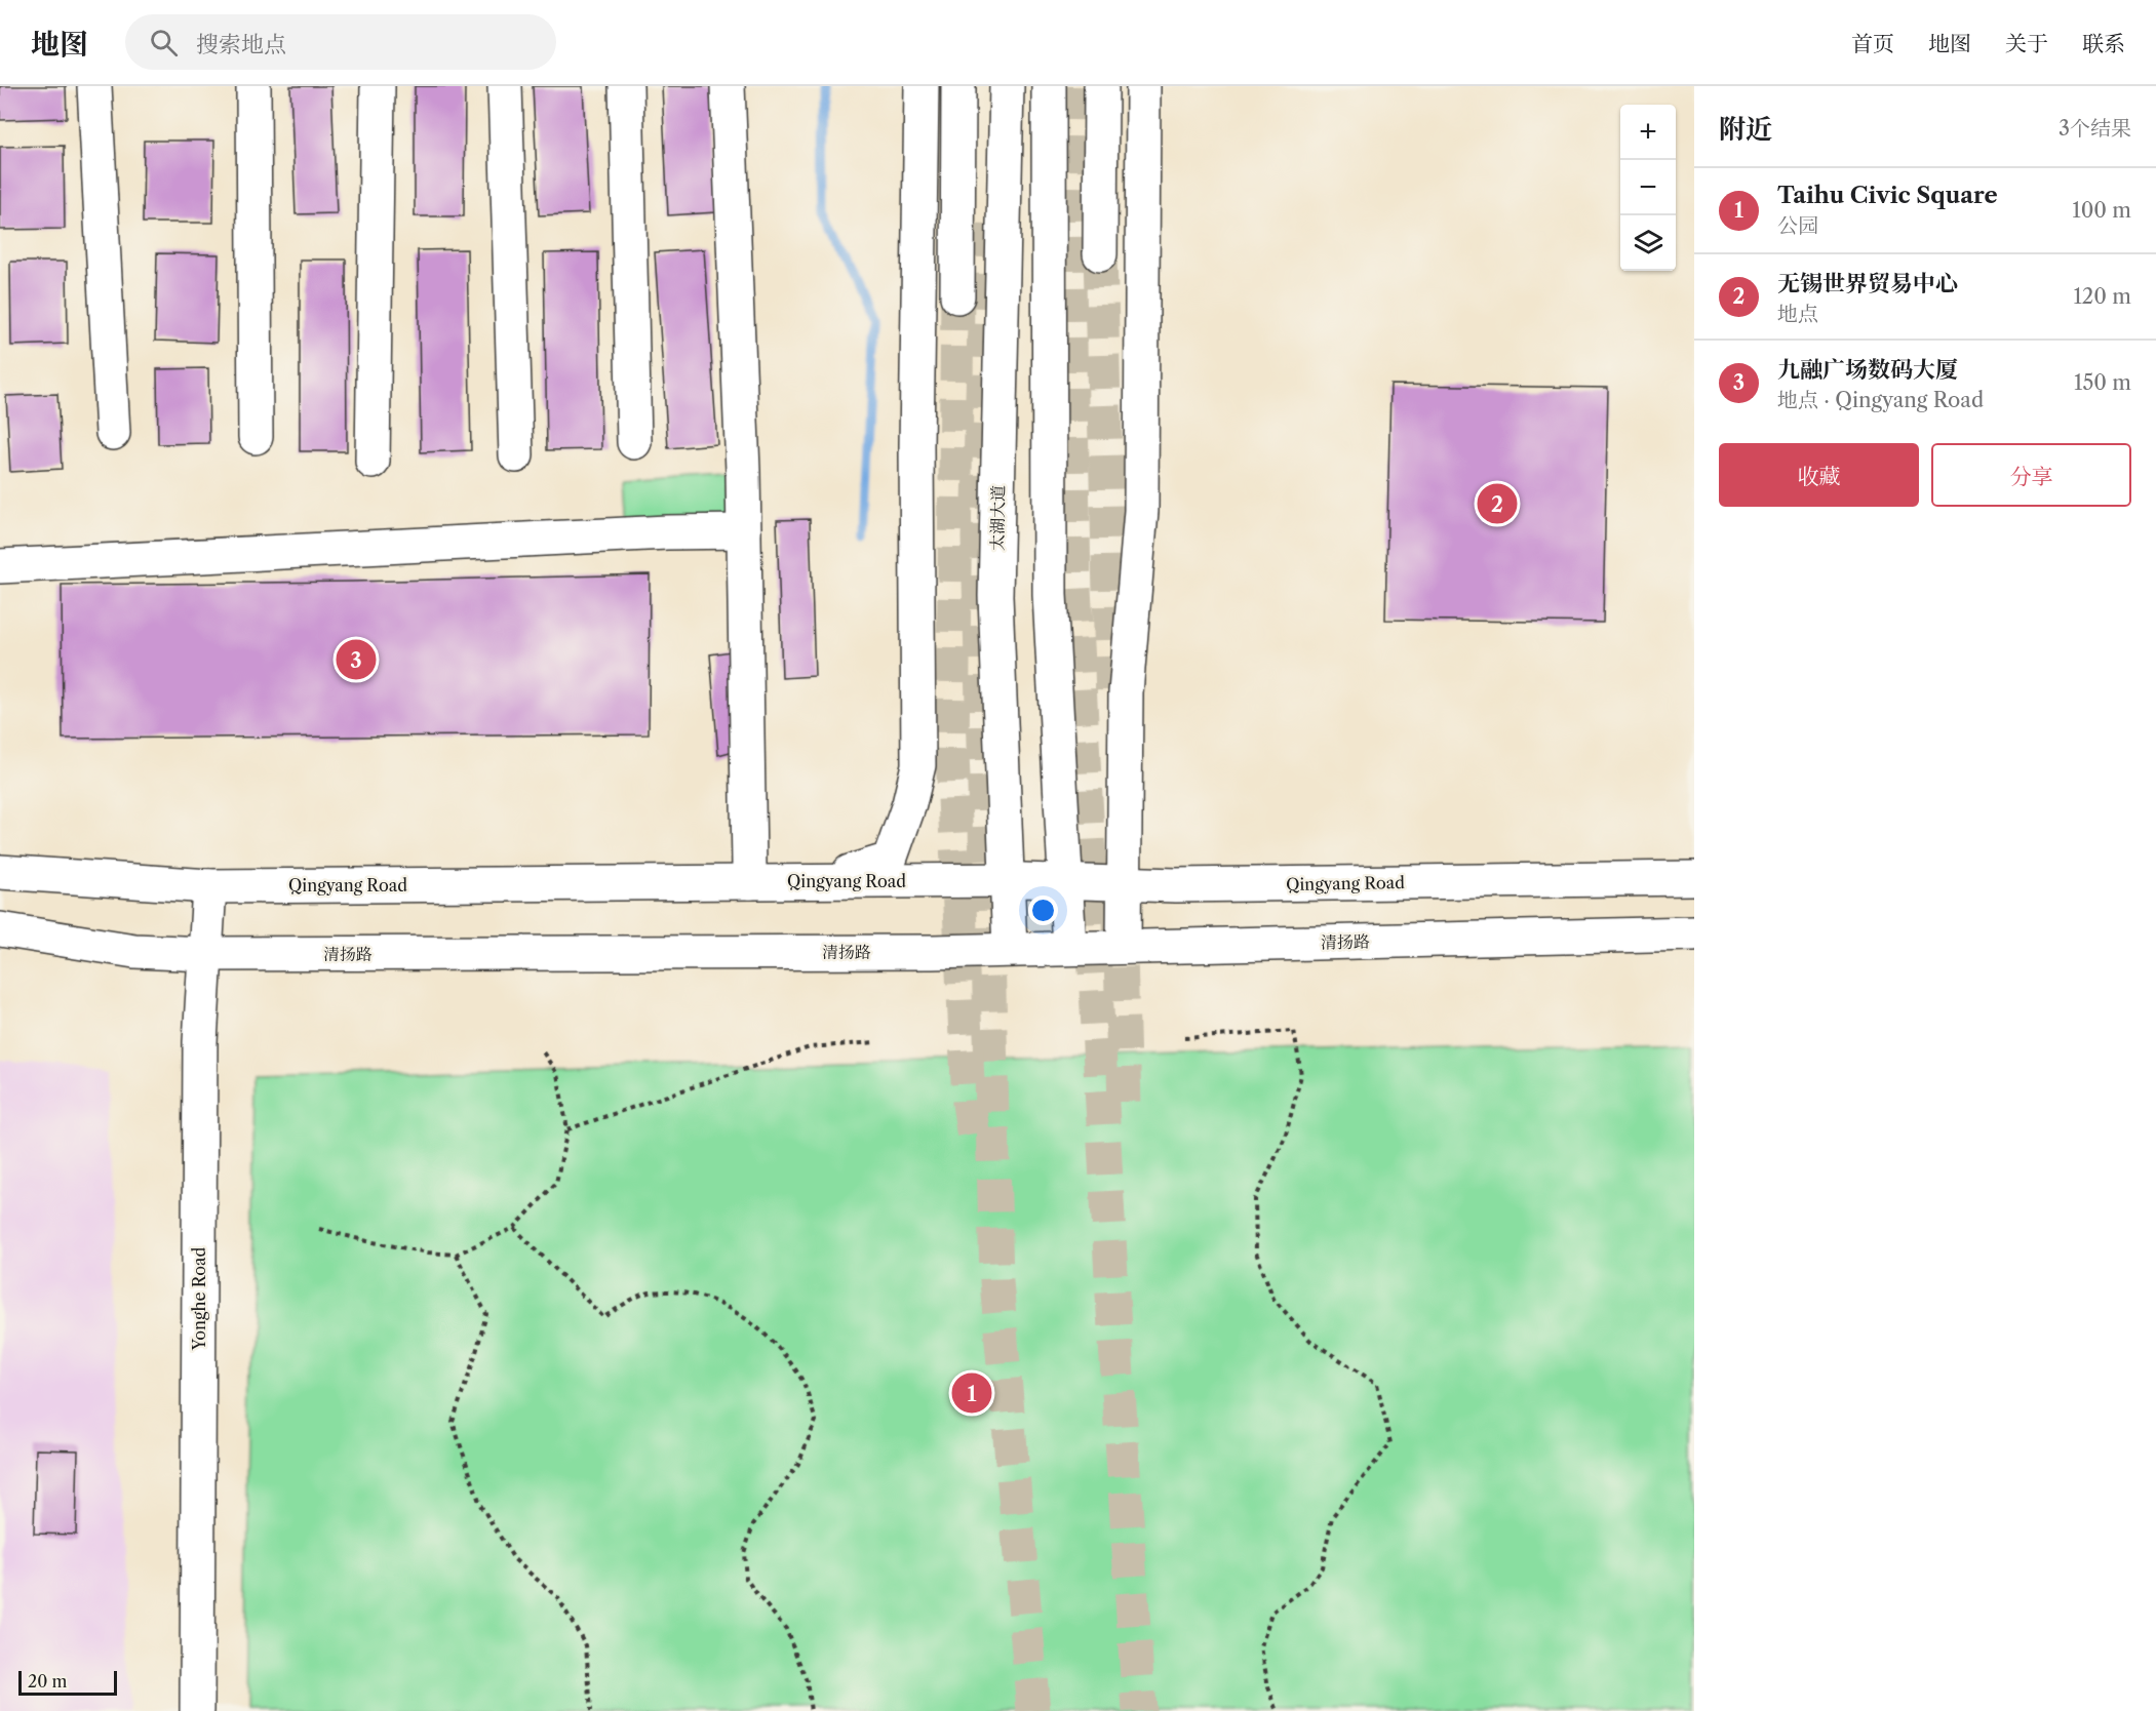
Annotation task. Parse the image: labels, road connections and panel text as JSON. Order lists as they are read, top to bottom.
{
  "streets": {
    "main road": [
      "太湖大道",
      "Qingyang Road",
      "清扬路",
      "Yonghe Road"
    ]
  },
  "crossings": [
    ["太湖大道", "Qingyang Road"],
    ["太湖大道", "清扬路"],
    ["Qingyang Road", "Yonghe Road"],
    ["清扬路", "Yonghe Road"]
  ],
  "scale_bar": "20 m",
  "page": {
    "header": "地图",
    "search": "搜索地点",
    "nav": [
      "首页",
      "地图",
      "关于",
      "联系"
    ],
    "heading": ["附近", "3个结果"],
    "map_buttons": ["+", "−"],
    "list": [
      {
        "mark": "1",
        "name": "Taihu Civic Square",
        "note": "公园",
        "value": "100 m"
      },
      {
        "mark": "2",
        "name": "无锡世界贸易中心",
        "note": "地点",
        "value": "120 m"
      },
      {
        "mark": "3",
        "name": "九融广场数码大厦",
        "note": "地点 · Qingyang Road",
        "value": "150 m"
      }
    ],
    "buttons": ["收藏", "分享"],
    "pins": ["2", "3", "1"],
    "scale": "20 m"
  }
}
